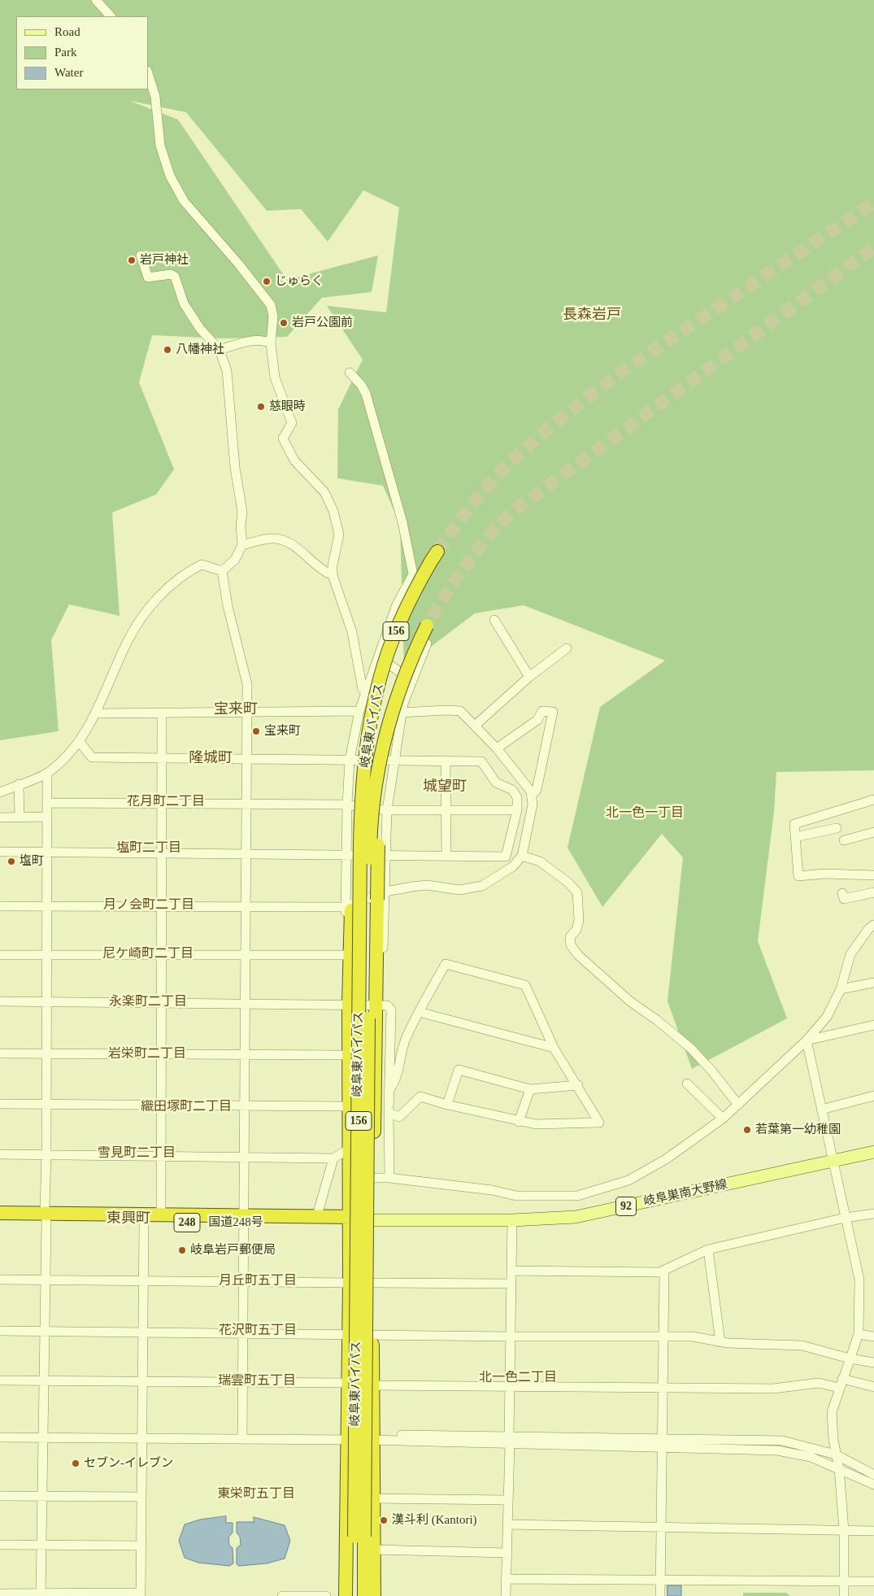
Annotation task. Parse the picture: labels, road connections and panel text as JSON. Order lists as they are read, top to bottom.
{
  "streets": {
    "highway": [
      "156",
      "岐阜東バイパス",
      "248",
      "国道248号"
    ],
    "main road": ["岐阜巣南大野線", "92"]
  },
  "crossings": [
    ["156", "岐阜東バイパス"],
    ["156", "岐阜巣南大野線"],
    ["156", "248"],
    ["156", "国道248号"],
    ["岐阜巣南大野線", "248"],
    ["248", "国道248号"]
  ],
  "districts": [
    "長森岩戸",
    "宝来町",
    "隆城町",
    "城望町",
    "花月町二丁目",
    "北一色一丁目",
    "塩町二丁目",
    "月ノ会町二丁目",
    "尼ケ崎町二丁目",
    "永楽町二丁目",
    "岩栄町二丁目",
    "織田塚町二丁目",
    "雪見町二丁目",
    "東興町",
    "月丘町五丁目",
    "花沢町五丁目",
    "北一色二丁目",
    "瑞雲町五丁目",
    "東栄町五丁目"
  ],
  "places": [
    "岩戸神社",
    "じゅらく",
    "岩戸公園前",
    "八幡神社",
    "慈眼時",
    "宝来町",
    "塩町",
    "若葉第一幼稚園",
    "岐阜岩戸郵便局",
    "セブン-イレブン",
    "漢斗利 (Kantori)"
  ],
  "legend": ["Road", "Park", "Water"]
}
